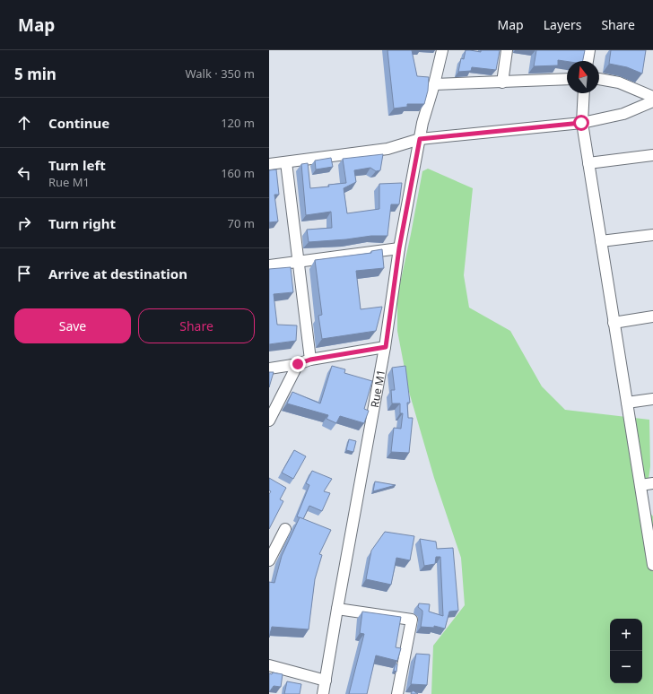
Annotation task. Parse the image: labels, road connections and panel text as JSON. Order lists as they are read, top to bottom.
{
  "streets": {
    "street": ["Rue M1"]
  },
  "north": "top",
  "page": {
    "header": "Map",
    "nav": ["Map", "Layers", "Share"],
    "heading": ["5 min", "Walk · 350 m"],
    "list": [
      ["Continue", "120 m"],
      ["Turn left", "Rue M1", "160 m"],
      ["Turn right", "70 m"],
      "Arrive at destination"
    ],
    "buttons": ["Save", "Share"],
    "map_buttons": ["+", "−"]
  }
}
